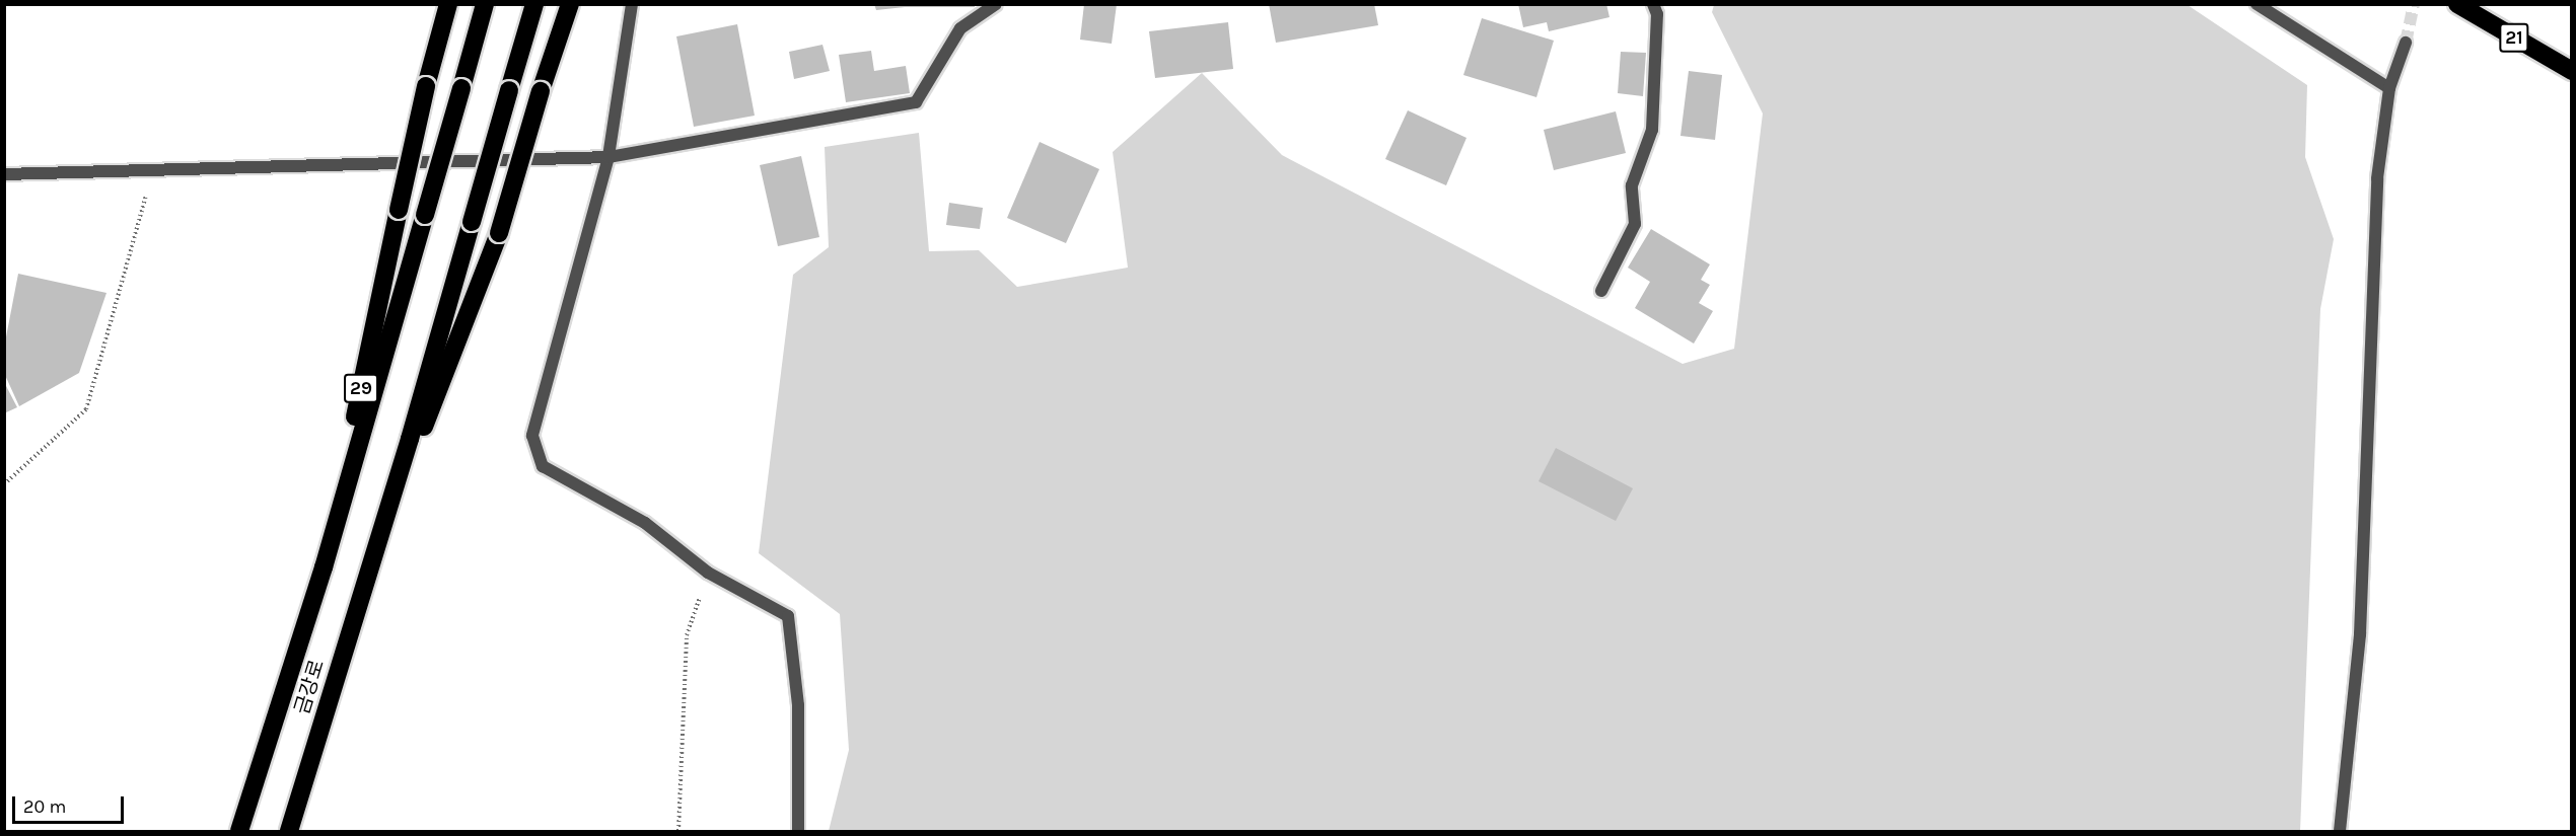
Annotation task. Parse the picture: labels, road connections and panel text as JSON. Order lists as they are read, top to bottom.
{
  "streets": {
    "highway": ["21", "29", "금강로"]
  },
  "crossings": [
    ["29", "금강로"]
  ],
  "scale_bar": "20 m"
}
